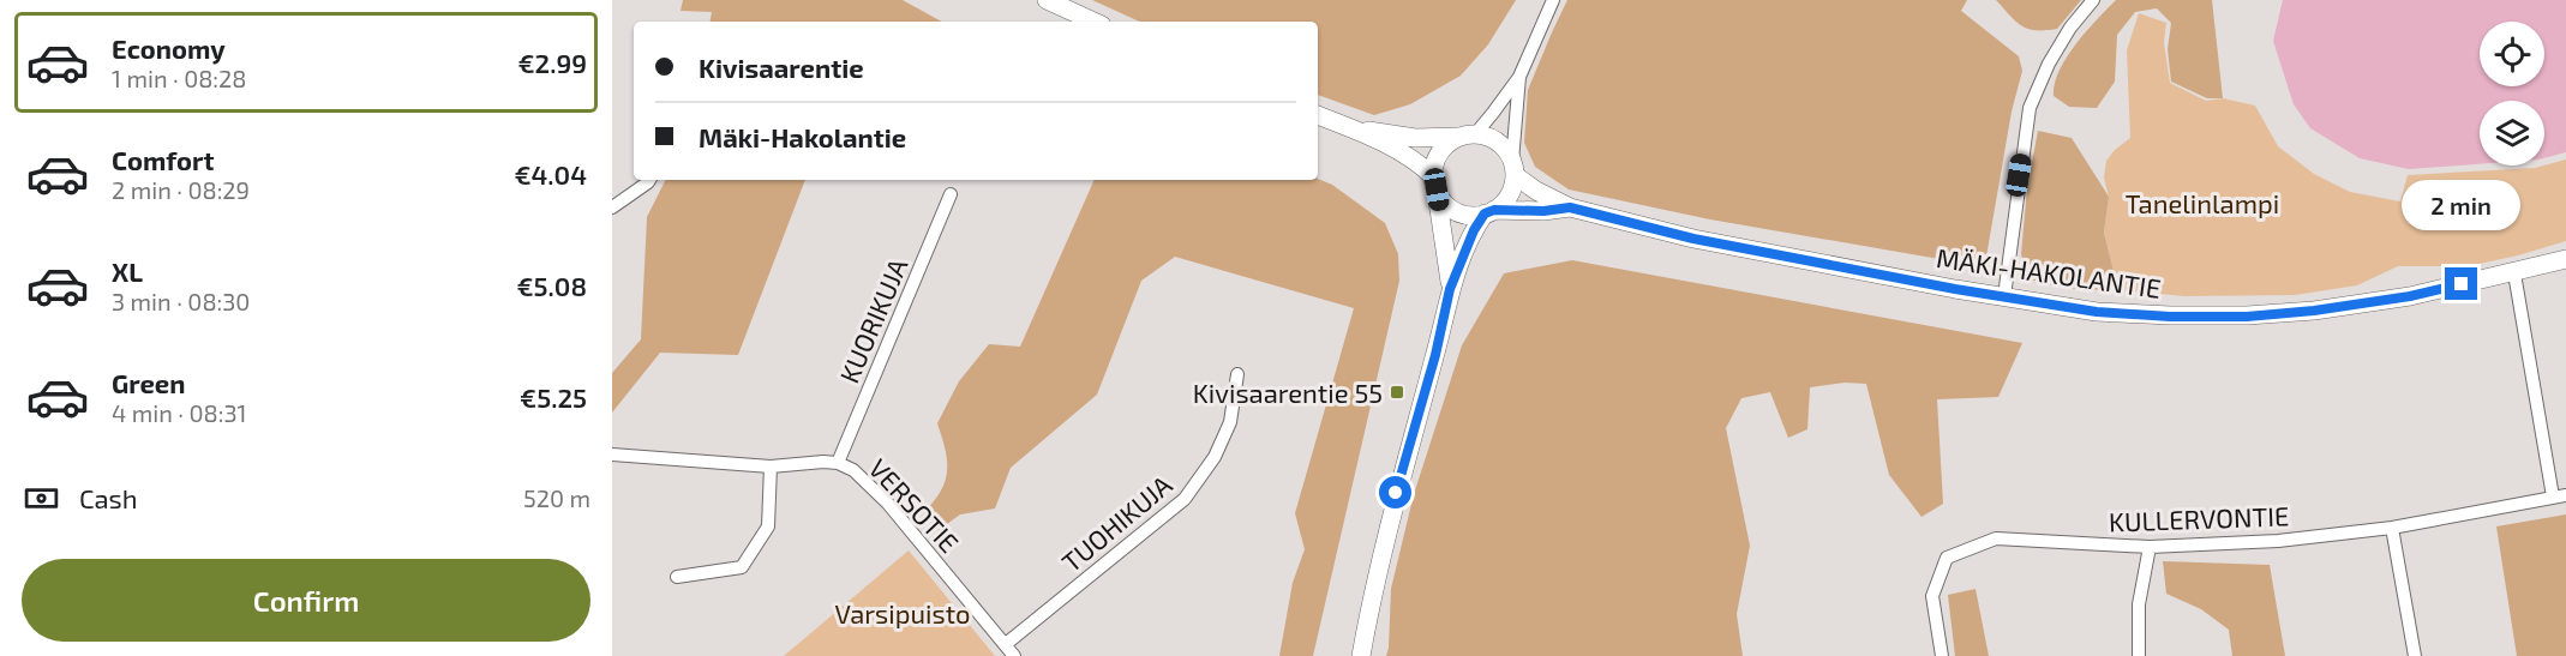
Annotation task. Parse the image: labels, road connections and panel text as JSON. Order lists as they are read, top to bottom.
{
  "streets": {
    "street": [
      "MÄKI-HAKOLANTIE",
      "KUORIKUJA",
      "VERSOTIE",
      "KULLERVONTIE",
      "TUOHIKUJA"
    ]
  },
  "crossings": [
    ["KUORIKUJA", "VERSOTIE"],
    ["VERSOTIE", "TUOHIKUJA"]
  ],
  "parks": ["Tanelinlampi", "Varsipuisto"],
  "places": {
    "transit": ["Kivisaarentie 55"]
  },
  "page": {
    "list": [
      {
        "name": "Economy",
        "note": "1 min · 08:28",
        "value": "€2.99"
      },
      {
        "name": "Comfort",
        "note": "2 min · 08:29",
        "value": "€4.04"
      },
      {
        "name": "XL",
        "note": "3 min · 08:30",
        "value": "€5.08"
      },
      {
        "name": "Green",
        "note": "4 min · 08:31",
        "value": "€5.25"
      }
    ],
    "banner": ["Kivisaarentie", "Mäki-Hakolantie"],
    "bubble": "2 min",
    "pay": ["Cash", "520 m"],
    "buttons": "Confirm"
  }
}
